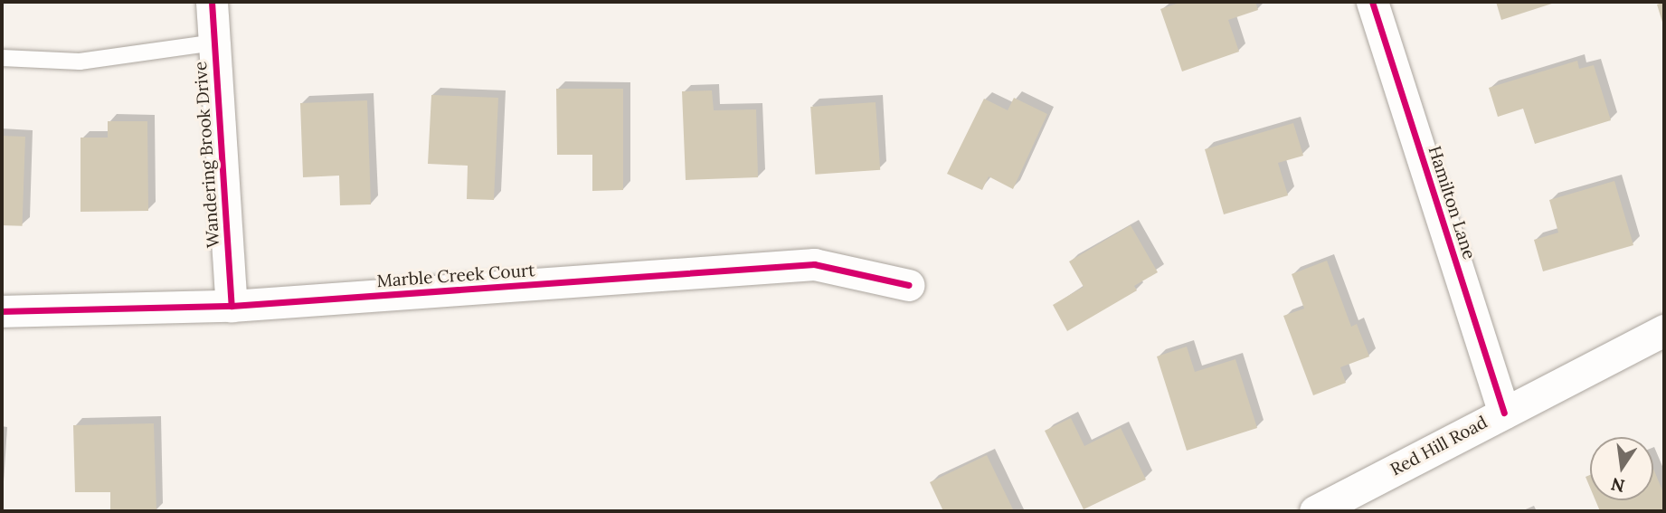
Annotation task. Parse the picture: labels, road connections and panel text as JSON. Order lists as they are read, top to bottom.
{
  "streets": {
    "street": [
      "Wandering Brook Drive",
      "Hamilton Lane",
      "Marble Creek Court",
      "Red Hill Road"
    ]
  },
  "crossings": [
    ["Wandering Brook Drive", "Marble Creek Court"],
    ["Hamilton Lane", "Red Hill Road"]
  ],
  "north": "bottom"
}
